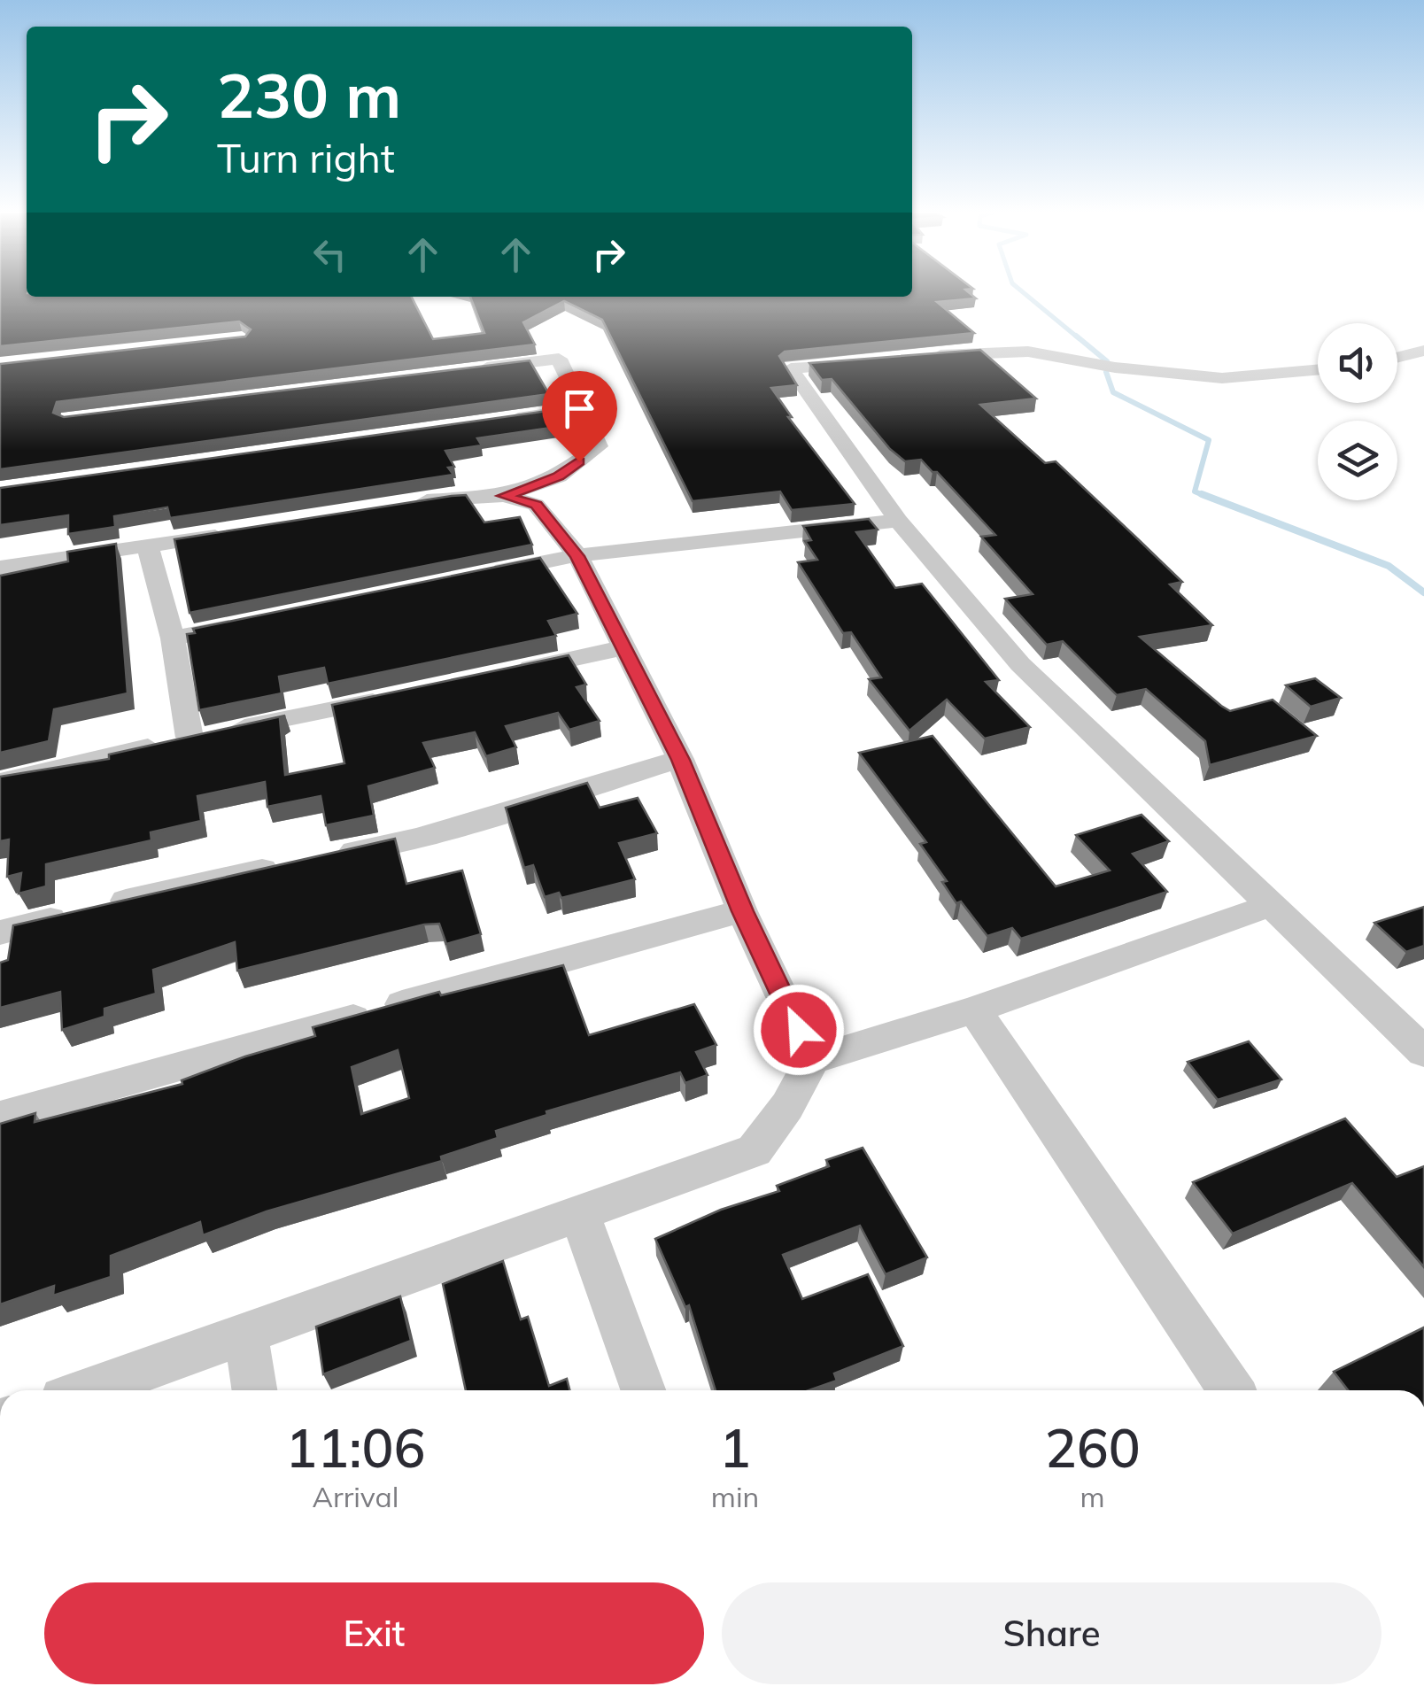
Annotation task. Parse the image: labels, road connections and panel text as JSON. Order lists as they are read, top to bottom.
{
  "page": {
    "turn": ["230 m", "Turn right"],
    "eta": [
      "11:06",
      "Arrival",
      "1",
      "min",
      "260",
      "m"
    ],
    "buttons": ["Exit", "Share"]
  }
}
